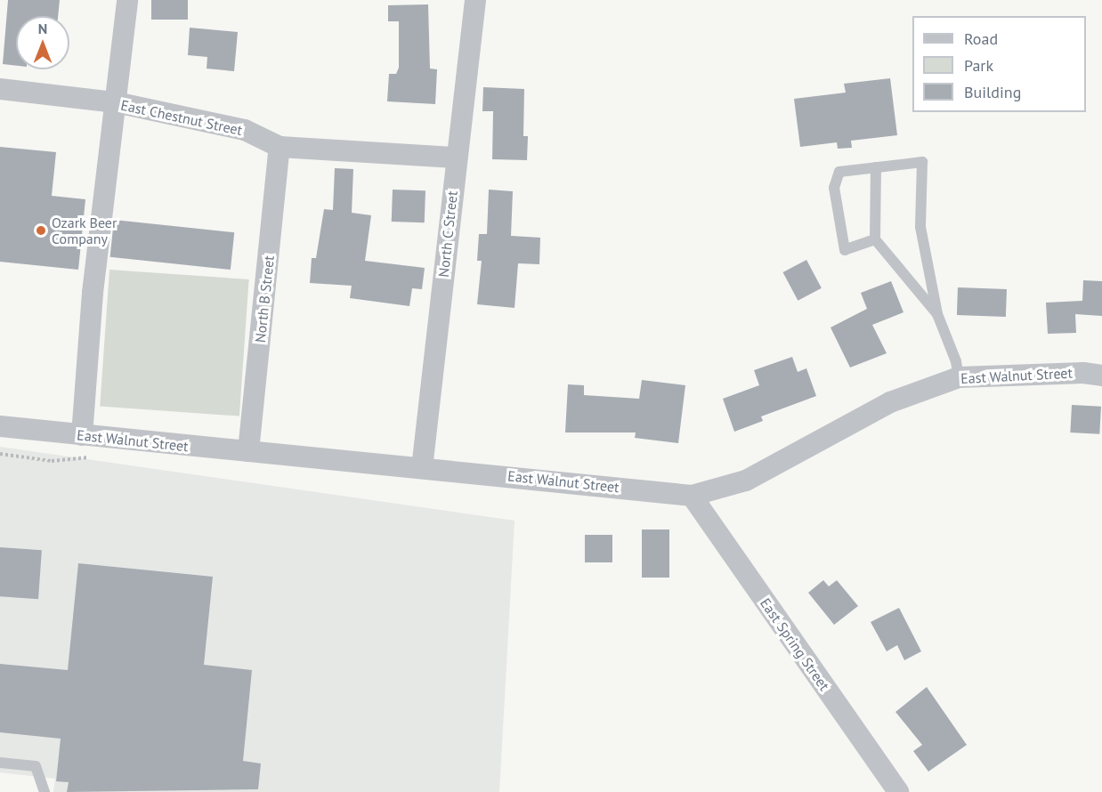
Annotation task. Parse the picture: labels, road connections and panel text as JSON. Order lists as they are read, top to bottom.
{
  "streets": {
    "street": [
      "East Chestnut Street",
      "North C Street",
      "North B Street",
      "East Walnut Street",
      "East Spring Street"
    ]
  },
  "crossings": [
    ["East Chestnut Street", "North C Street"],
    ["East Chestnut Street", "North B Street"],
    ["North C Street", "East Walnut Street"],
    ["North B Street", "East Walnut Street"],
    ["East Walnut Street", "East Spring Street"]
  ],
  "places": ["Ozark Beer Company"],
  "legend": ["Road", "Park", "Building"],
  "north": "top"
}
